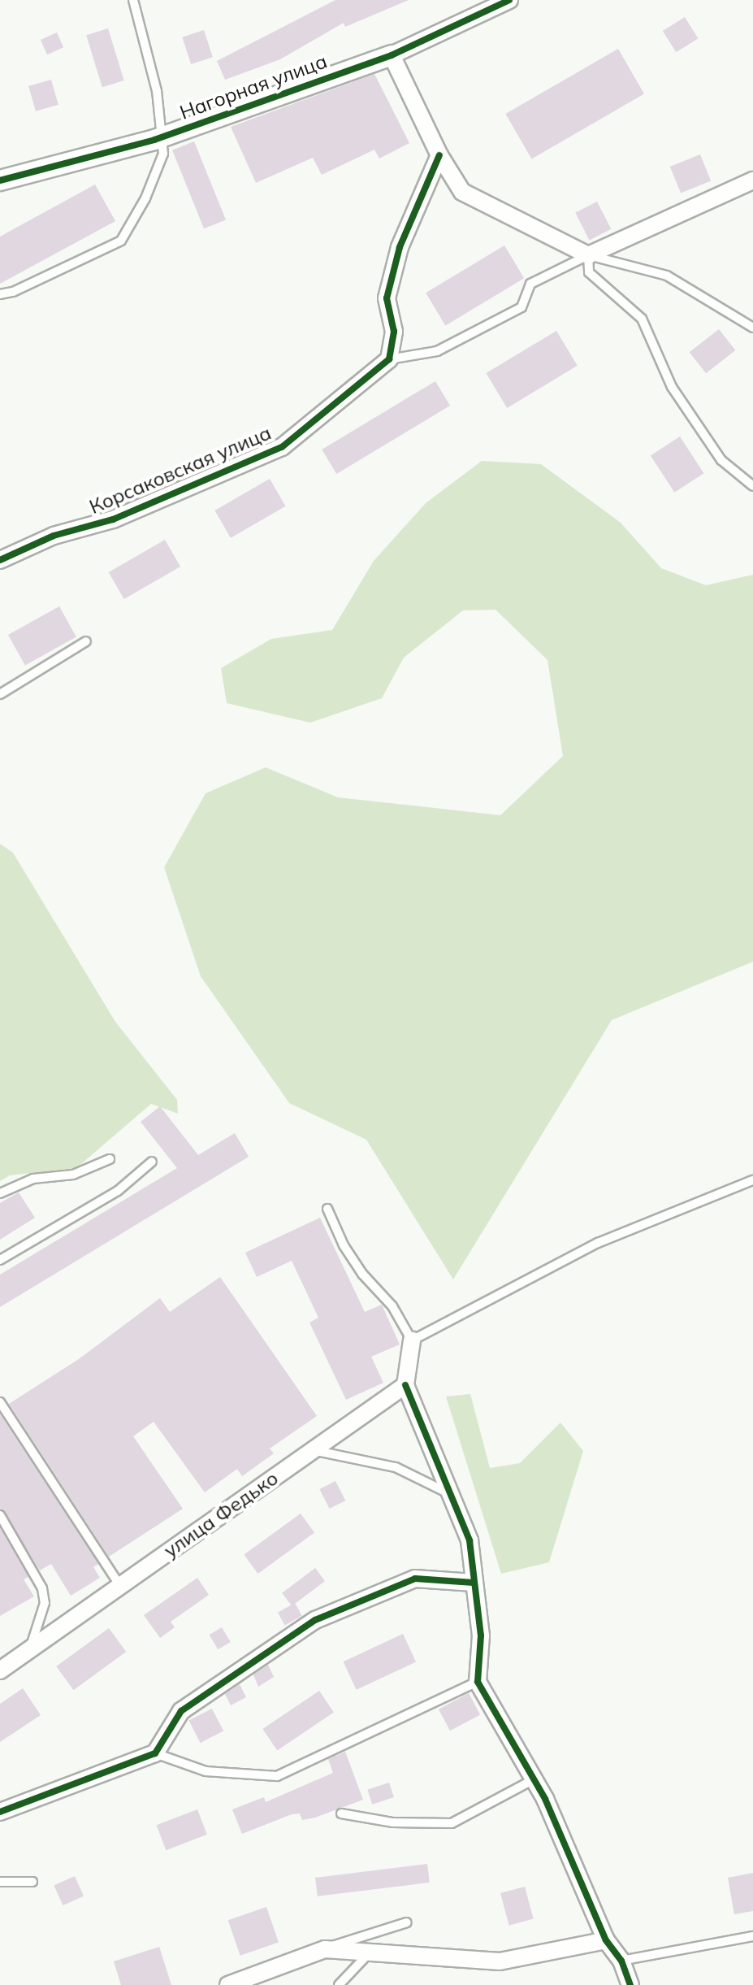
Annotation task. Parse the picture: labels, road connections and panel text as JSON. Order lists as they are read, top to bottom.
{
  "streets": {
    "street": ["Нагорная улица", "Корсаковская улица", "улица Федько"]
  }
}
